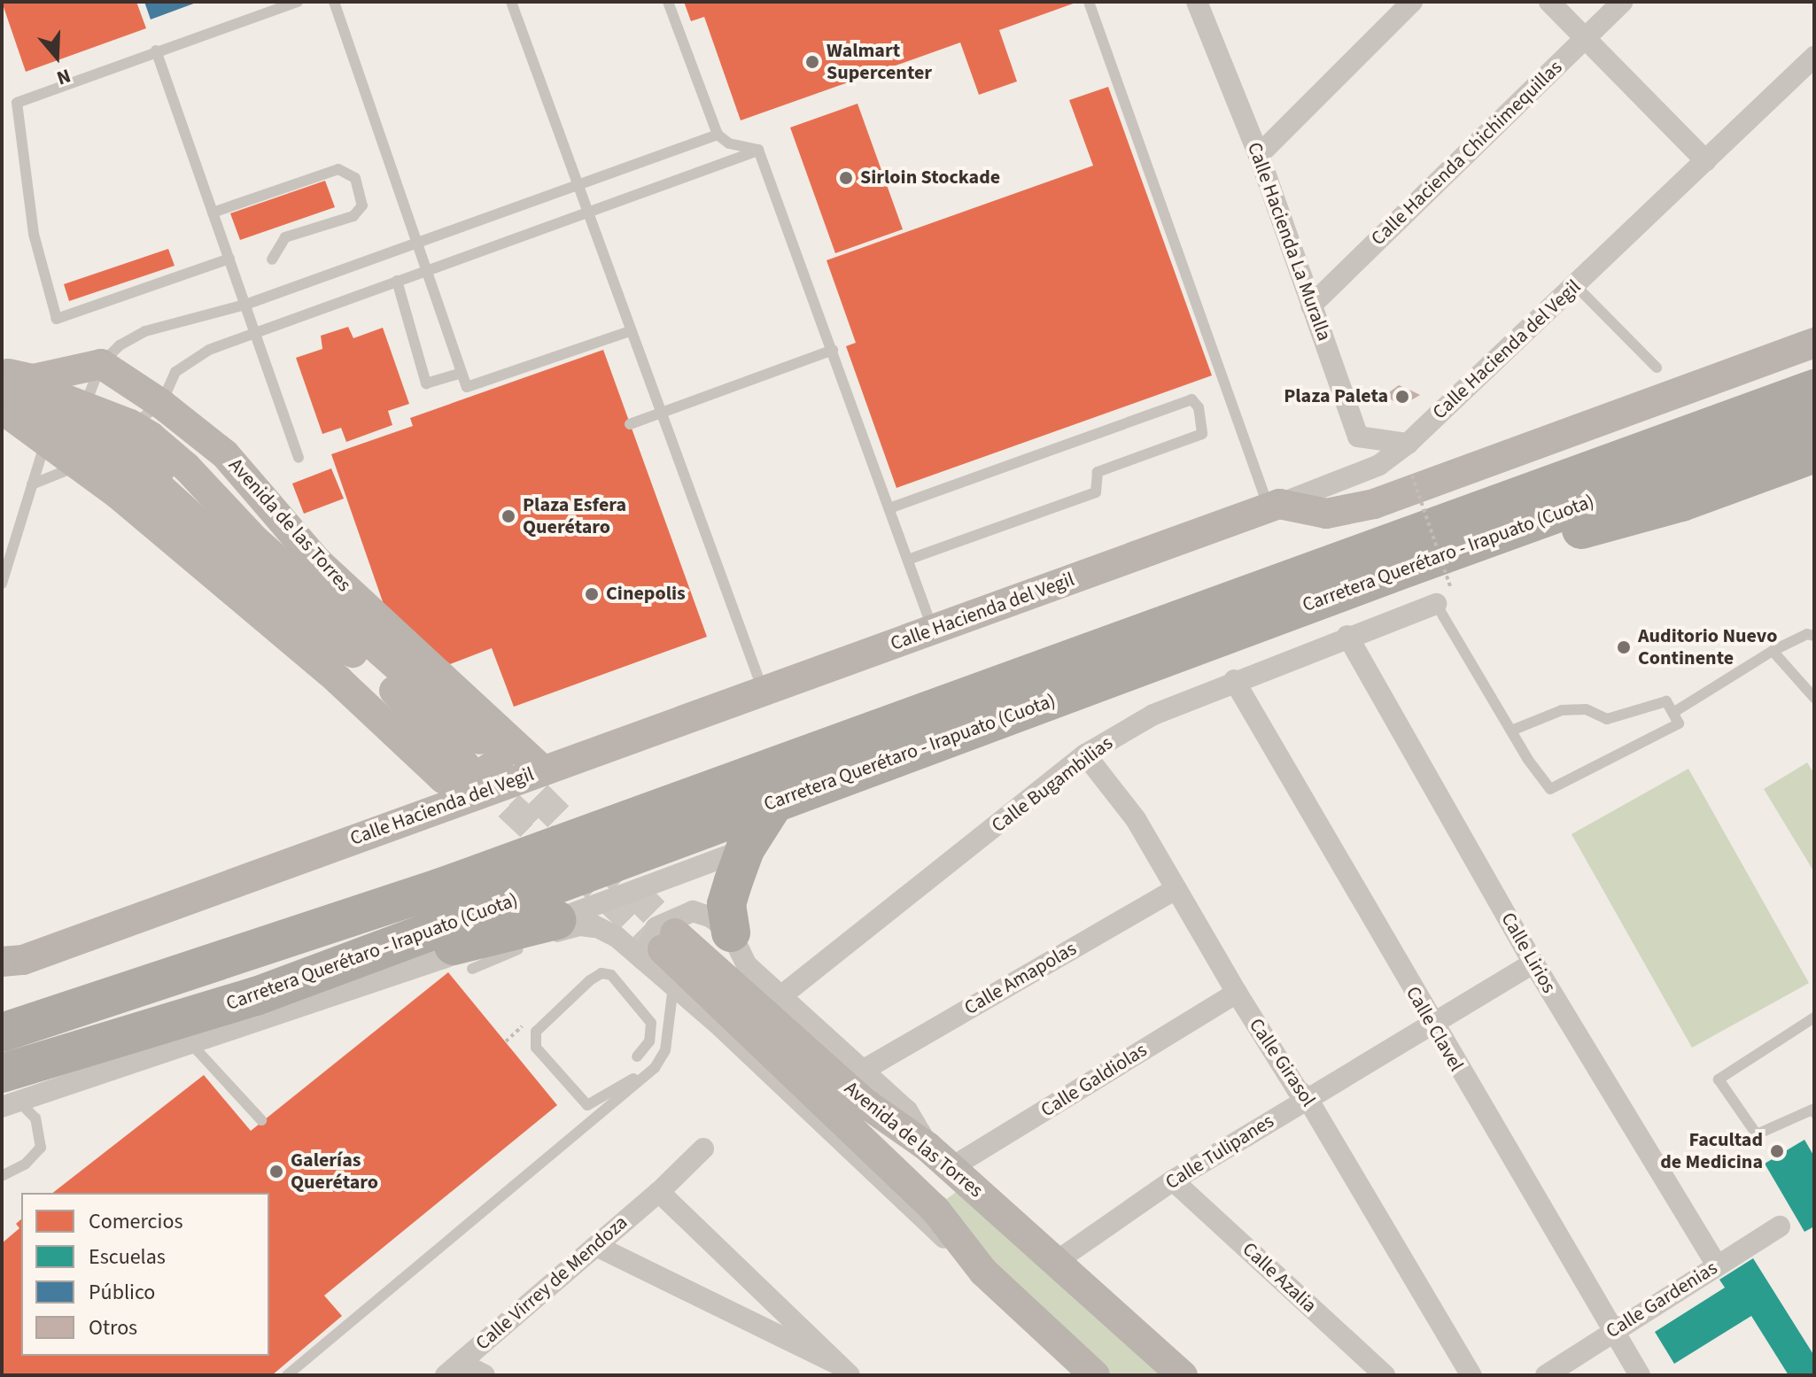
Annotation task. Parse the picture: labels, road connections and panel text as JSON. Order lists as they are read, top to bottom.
{
  "streets": {
    "highway": ["Carretera Querétaro - Irapuato (Cuota)"],
    "street": [
      "Calle Hacienda Chichimequillas",
      "Calle Hacienda La Muralla",
      "Calle Hacienda del Vegil",
      "Avenida de las Torres",
      "Calle Bugambilias",
      "Calle Lirios",
      "Calle Amapolas",
      "Calle Clavel",
      "Calle Girasol",
      "Calle Galdiolas",
      "Calle Tulipanes",
      "Calle Azalia",
      "Calle Virrey de Mendoza",
      "Calle Gardenias"
    ]
  },
  "crossings": [
    ["Calle Hacienda Chichimequillas", "Calle Hacienda La Muralla"],
    ["Calle Hacienda La Muralla", "Calle Hacienda del Vegil"],
    ["Calle Hacienda del Vegil", "Avenida de las Torres"],
    ["Avenida de las Torres", "Calle Galdiolas"],
    ["Avenida de las Torres", "Calle Tulipanes"],
    ["Calle Bugambilias", "Calle Lirios"],
    ["Calle Bugambilias", "Calle Clavel"],
    ["Calle Bugambilias", "Calle Girasol"],
    ["Calle Lirios", "Calle Tulipanes"],
    ["Calle Lirios", "Calle Gardenias"],
    ["Calle Amapolas", "Calle Girasol"],
    ["Calle Clavel", "Calle Tulipanes"],
    ["Calle Clavel", "Calle Gardenias"],
    ["Calle Girasol", "Calle Galdiolas"],
    ["Calle Girasol", "Calle Tulipanes"],
    ["Calle Tulipanes", "Calle Azalia"]
  ],
  "places": [
    "Walmart Supercenter",
    "Sirloin Stockade",
    "Plaza Paleta",
    "Plaza Esfera Querétaro",
    "Cinepolis",
    "Auditorio Nuevo Continente",
    "Facultad de Medicina",
    "Galerías Querétaro"
  ],
  "legend": [
    "Comercios",
    "Escuelas",
    "Público",
    "Otros"
  ],
  "north": "bottom"
}
